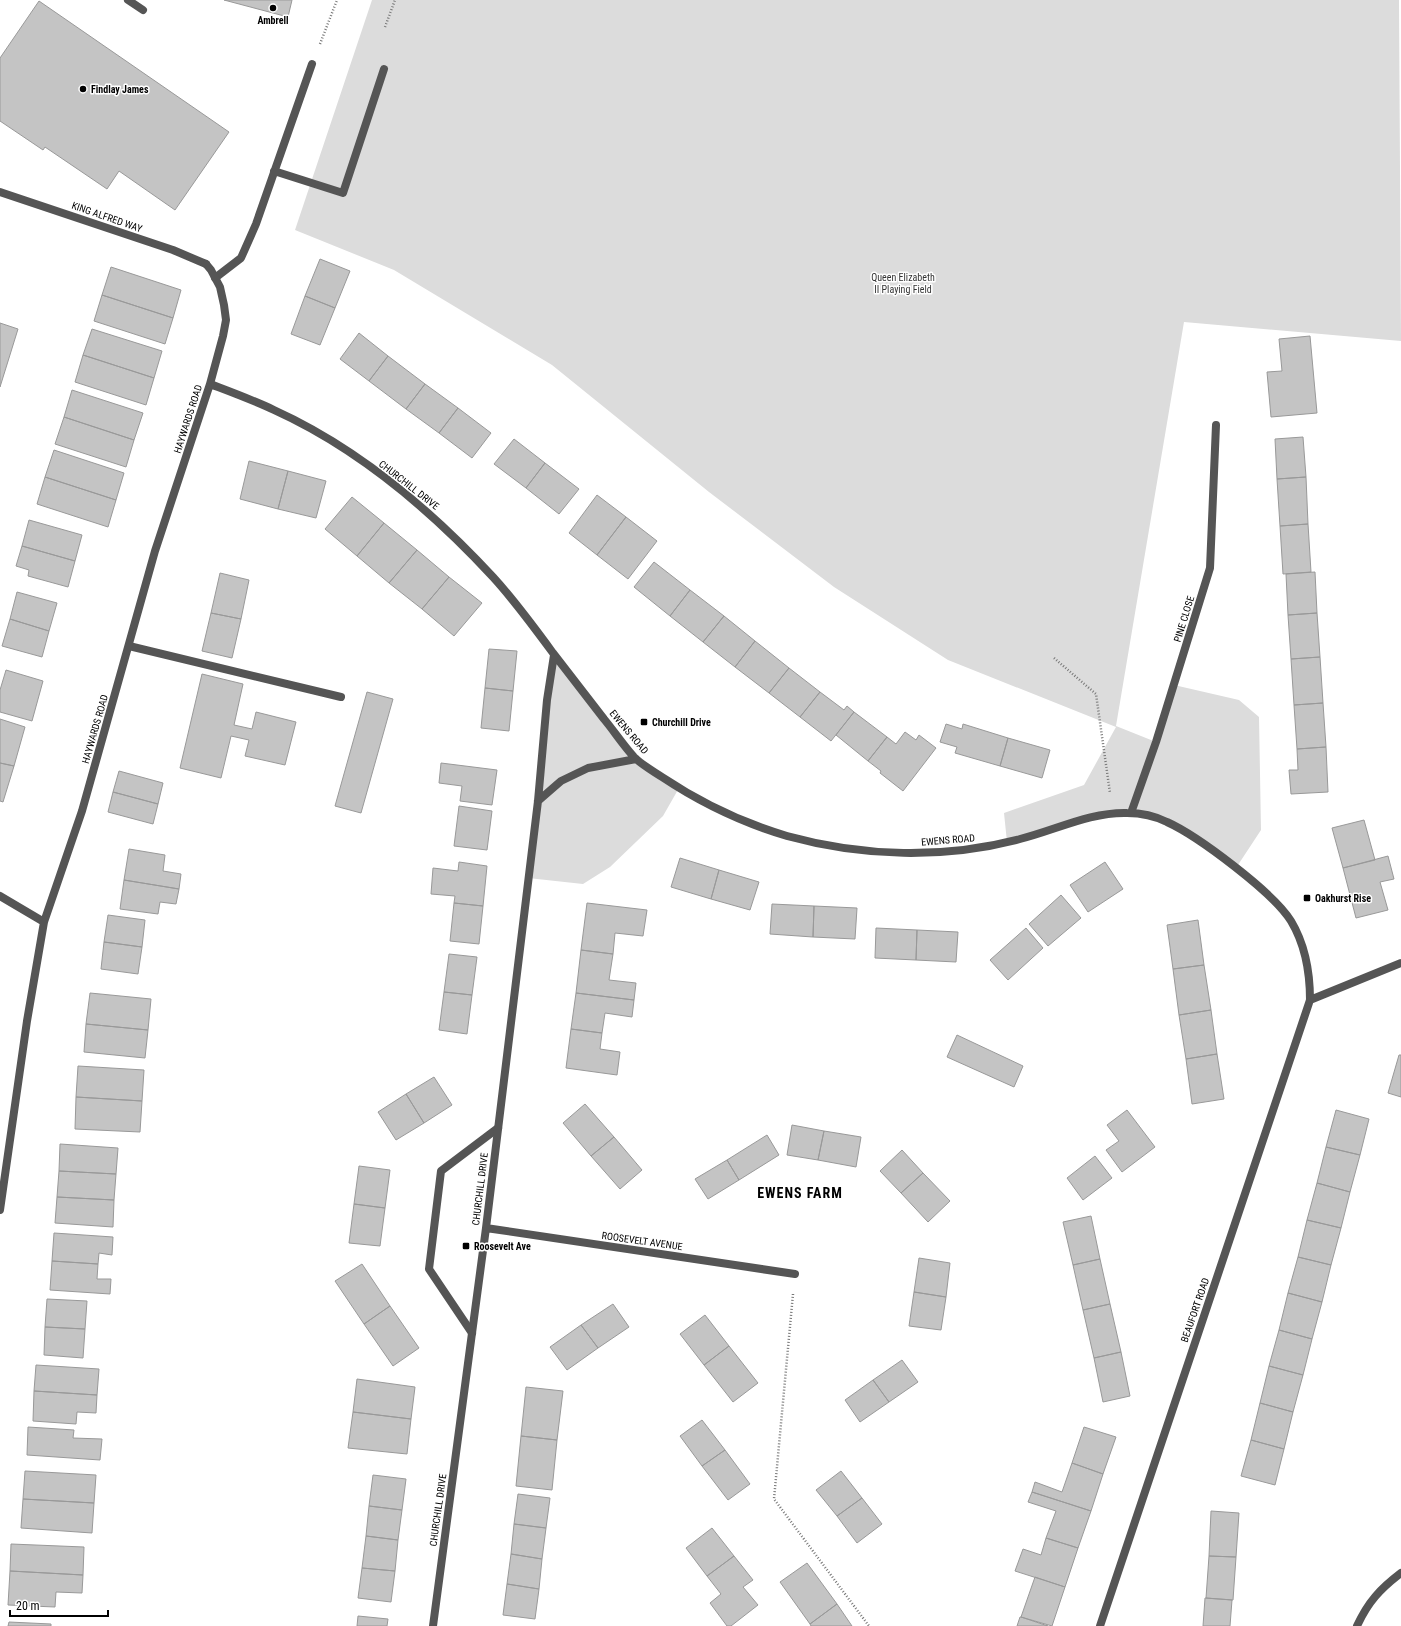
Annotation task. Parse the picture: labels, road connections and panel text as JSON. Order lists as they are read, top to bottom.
{
  "streets": {
    "street": [
      "KING ALFRED WAY",
      "HAYWARDS ROAD",
      "CHURCHILL DRIVE",
      "PINE CLOSE",
      "EWENS ROAD",
      "ROOSEVELT AVENUE",
      "BEAUFORT ROAD"
    ]
  },
  "crossings": [
    ["KING ALFRED WAY", "HAYWARDS ROAD"],
    ["HAYWARDS ROAD", "CHURCHILL DRIVE"],
    ["CHURCHILL DRIVE", "EWENS ROAD"],
    ["CHURCHILL DRIVE", "ROOSEVELT AVENUE"],
    ["PINE CLOSE", "EWENS ROAD"],
    ["EWENS ROAD", "BEAUFORT ROAD"]
  ],
  "districts": ["EWENS FARM"],
  "parks": ["Queen Elizabeth II Playing Field"],
  "places": {
    "other": ["Ambrell", "Findlay James"],
    "transit": ["Churchill Drive", "Oakhurst Rise", "Roosevelt Ave"]
  },
  "scale_bar": "20 m"
}
